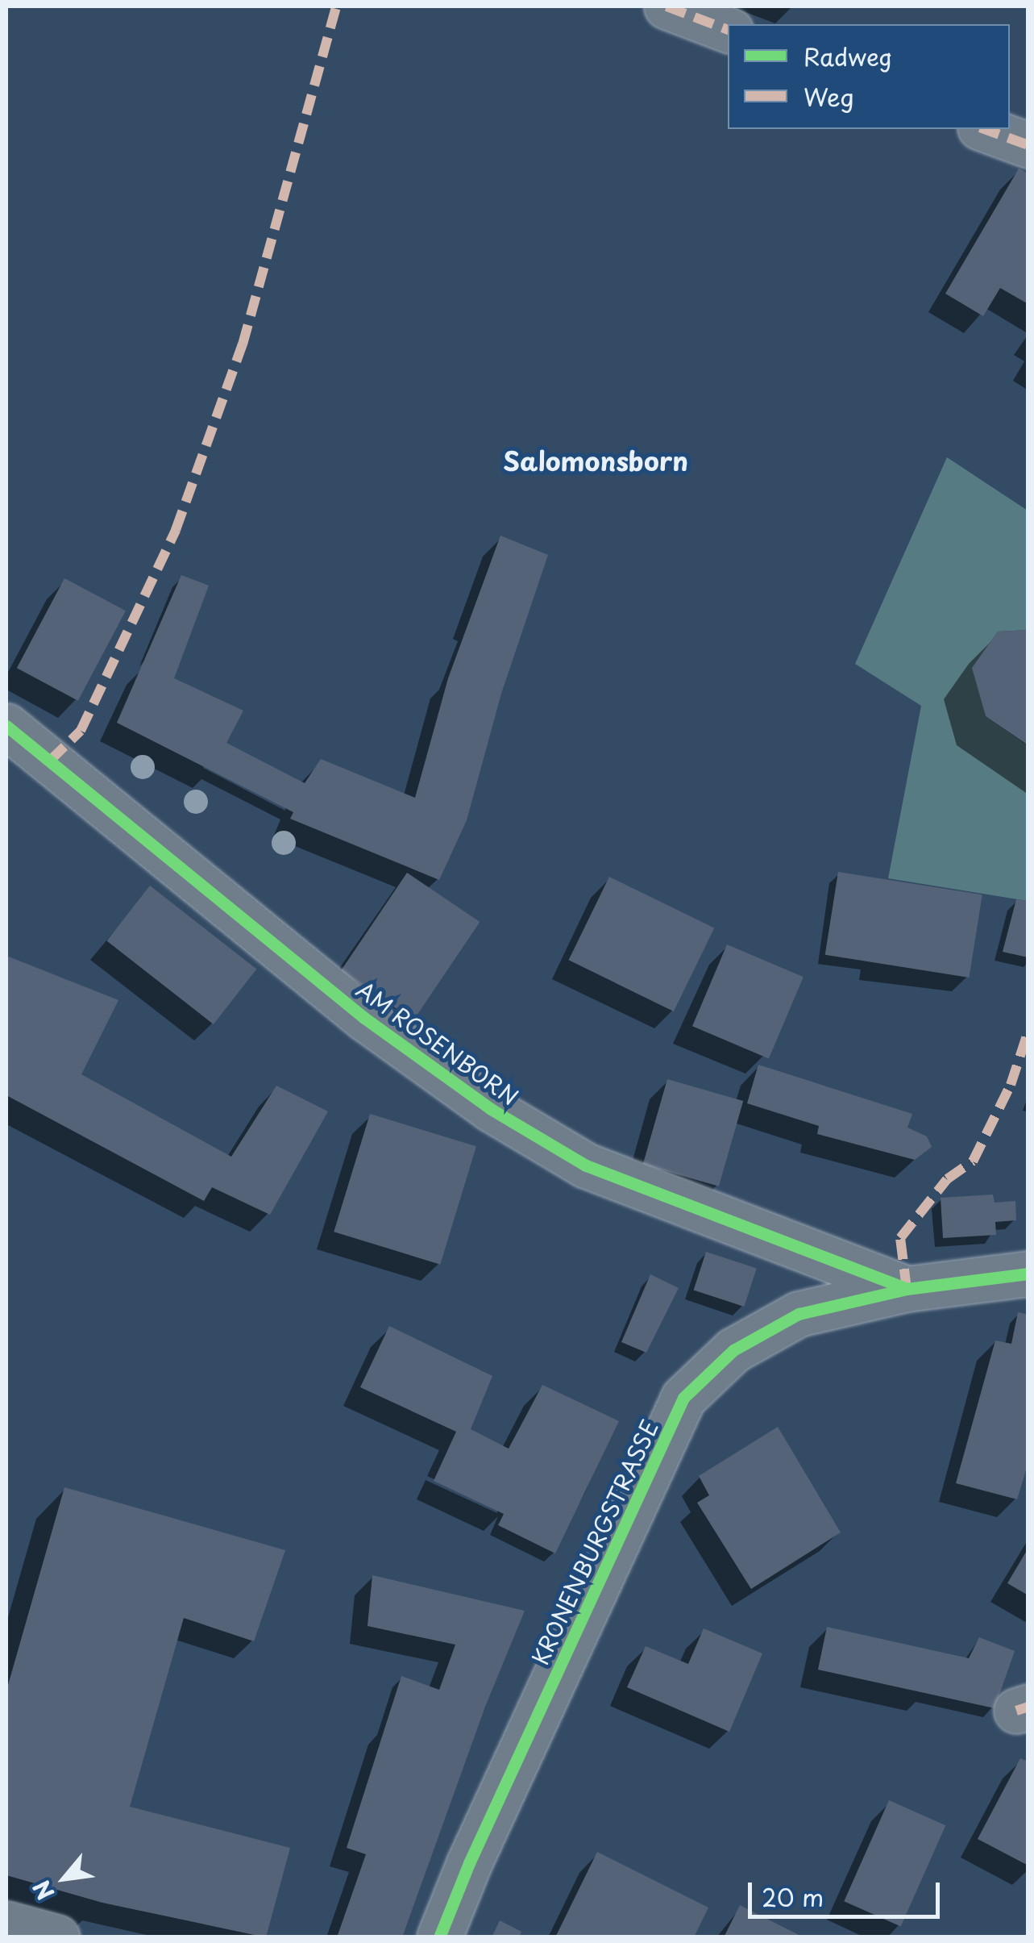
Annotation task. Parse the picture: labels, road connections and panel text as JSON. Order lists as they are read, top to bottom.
{
  "streets": {
    "street": ["AM ROSENBORN", "KRONENBURGSTRASSE"]
  },
  "crossings": [
    ["AM ROSENBORN", "KRONENBURGSTRASSE"]
  ],
  "districts": ["Salomonsborn"],
  "legend": ["Radweg", "Weg"],
  "scale_bar": "20 m",
  "north": "bottom left"
}
